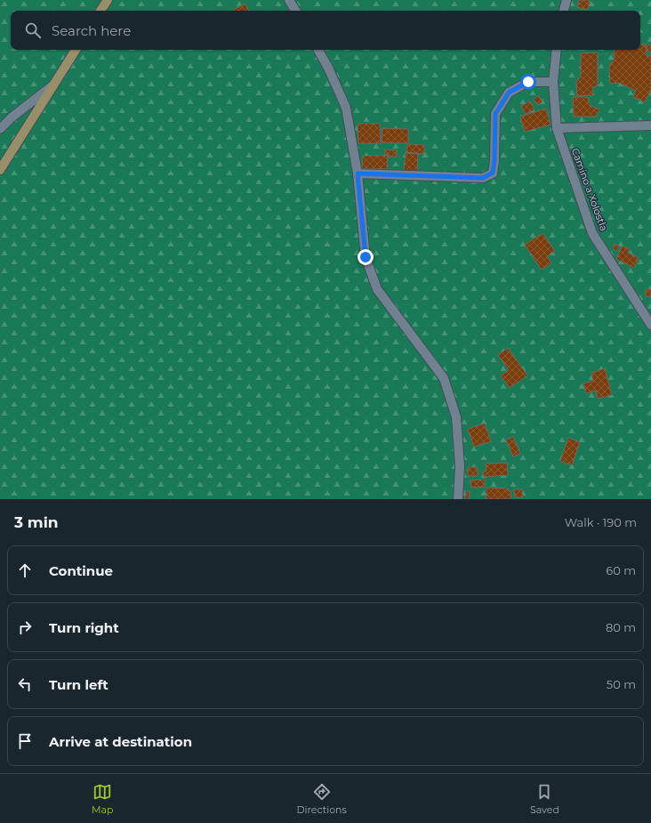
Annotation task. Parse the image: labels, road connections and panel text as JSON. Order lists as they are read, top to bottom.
{
  "streets": {
    "street": ["Camino a Xolostla"]
  },
  "page": {
    "search": "Search here",
    "heading": ["3 min", "Walk · 190 m"],
    "list": [
      ["Continue", "60 m"],
      ["Turn right", "80 m"],
      ["Turn left", "50 m"],
      "Arrive at destination"
    ],
    "nav": ["Map", "Directions", "Saved"]
  }
}
